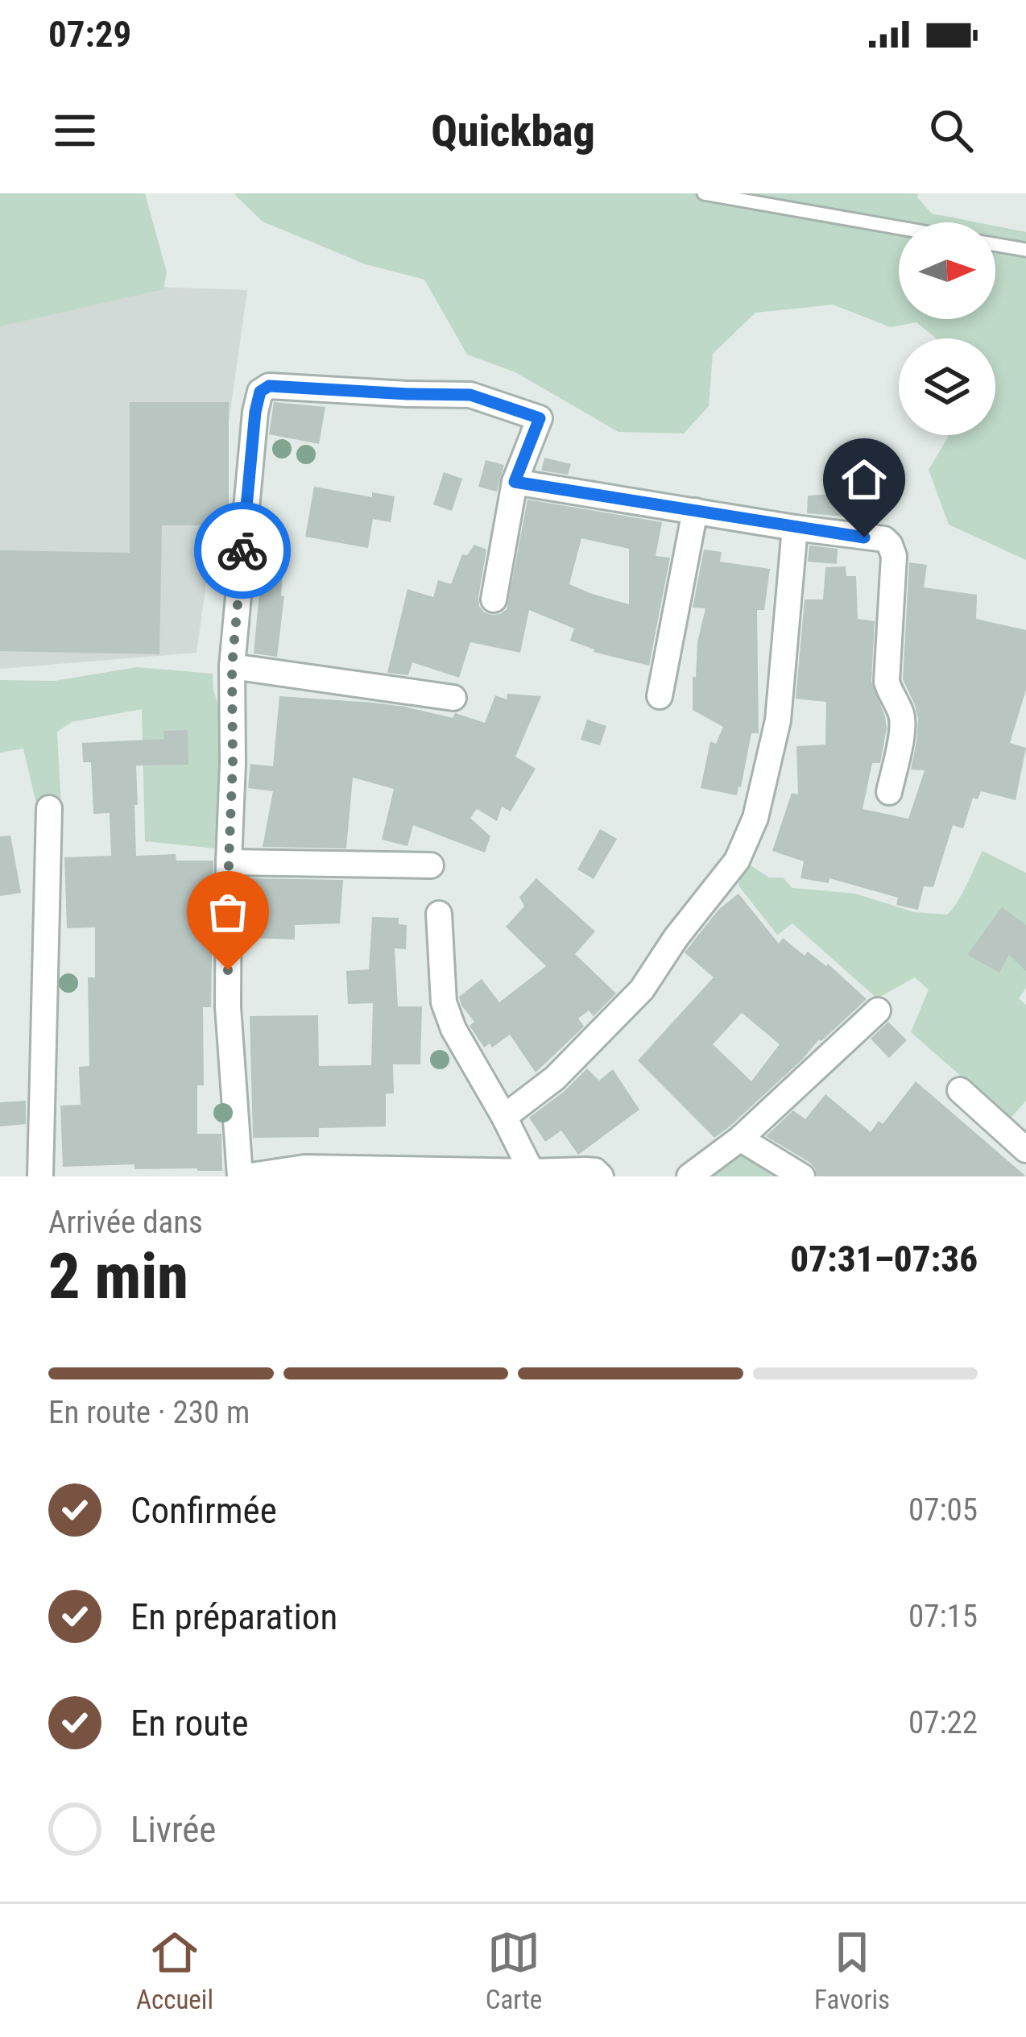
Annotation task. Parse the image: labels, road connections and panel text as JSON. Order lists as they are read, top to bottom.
{
  "north": "right",
  "page": {
    "status": "07:29",
    "header": "Quickbag",
    "heading": ["2 min", "Arrivée dans", "07:31–07:36"],
    "bar": "En route · 230 m",
    "list": [
      ["Confirmée", "07:05"],
      ["En préparation", "07:15"],
      ["En route", "07:22"],
      "Livrée"
    ],
    "tabs": ["Accueil", "Carte", "Favoris"]
  }
}
